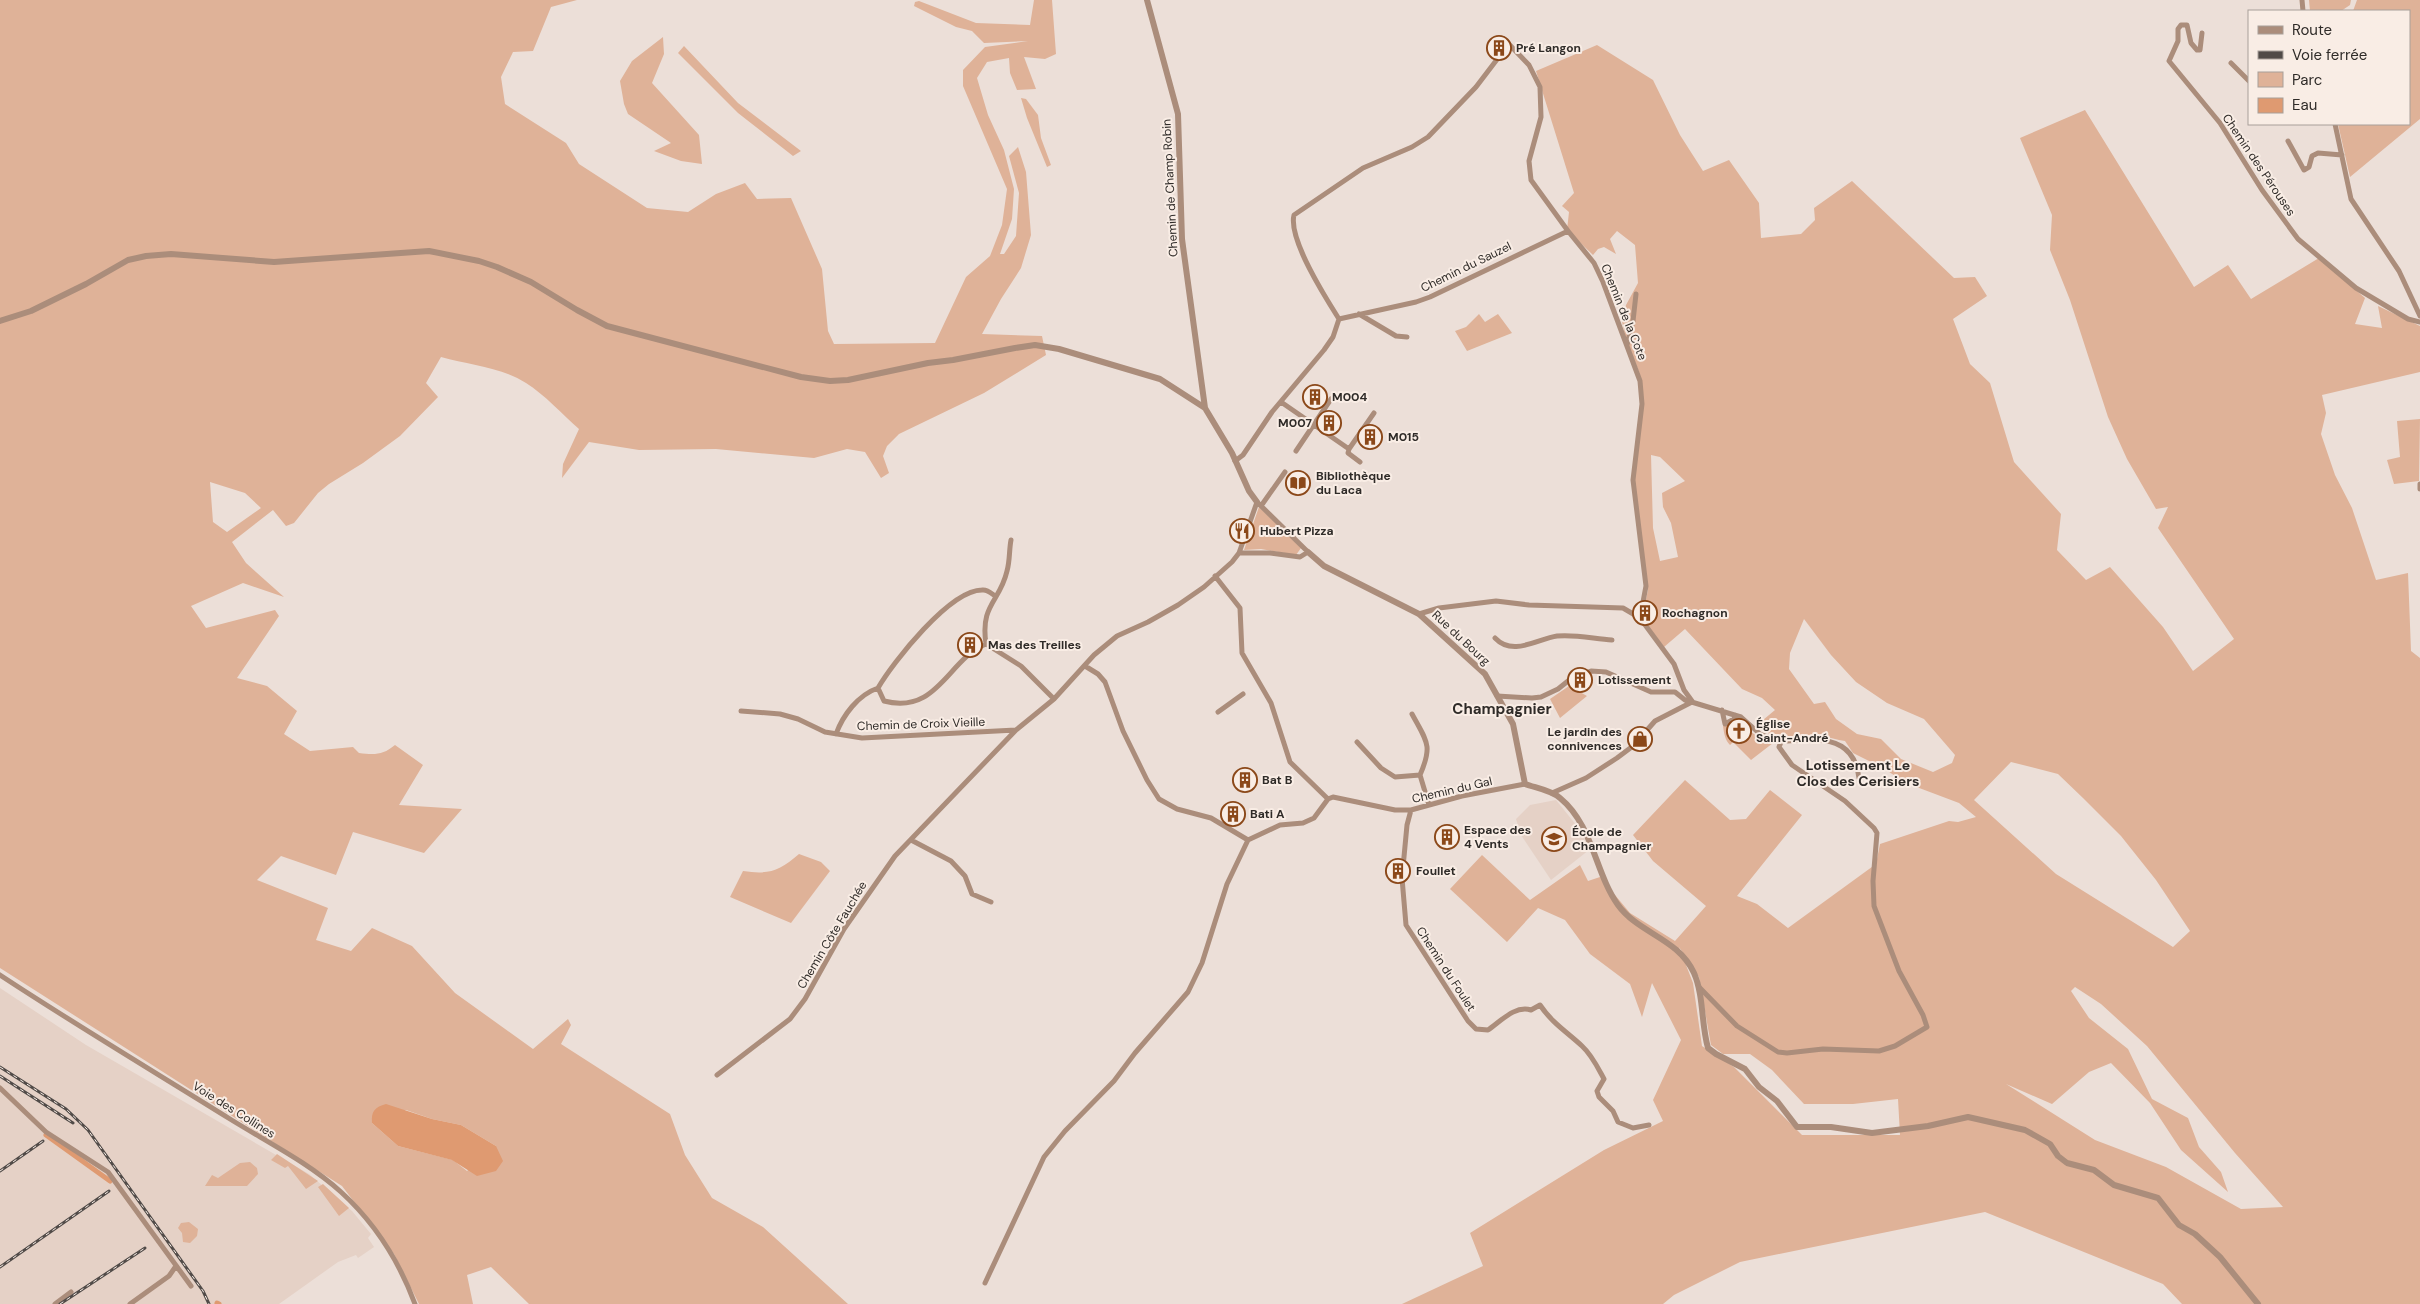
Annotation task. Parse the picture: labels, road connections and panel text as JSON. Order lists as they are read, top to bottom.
{
  "streets": {
    "street": [
      "Chemin des Pérouses",
      "Chemin de Champ Robin",
      "Chemin du Sauzel",
      "Chemin de la Cote",
      "Rue du Bourg",
      "Chemin de Croix Vieille",
      "Chemin du Gal",
      "Chemin Côte Fauchée",
      "Chemin du Foulet",
      "Voie des Collines"
    ]
  },
  "crossings": [
    ["Chemin du Sauzel", "Chemin de la Cote"],
    ["Rue du Bourg", "Chemin du Gal"],
    ["Chemin de Croix Vieille", "Chemin Côte Fauchée"],
    ["Chemin du Gal", "Chemin du Foulet"]
  ],
  "districts": ["Champagnier", "Lotissement Le Clos des Cerisiers"],
  "places": {
    "building": [
      "Pré Langon",
      "M004",
      "M007",
      "M015",
      "Rochagnon",
      "Mas des Treilles",
      "Lotissement",
      "Bat B",
      "Bati A",
      "Espace des 4 Vents",
      "Foullet"
    ],
    "library": ["Bibliothèque du Laca"],
    "restaurant": ["Hubert Pizza"],
    "church": ["Église Saint-André"],
    "shop": ["Le jardin des connivences"],
    "school or university": ["École de Champagnier"]
  },
  "legend": [
    "Route",
    "Voie ferrée",
    "Parc",
    "Eau"
  ]
}
